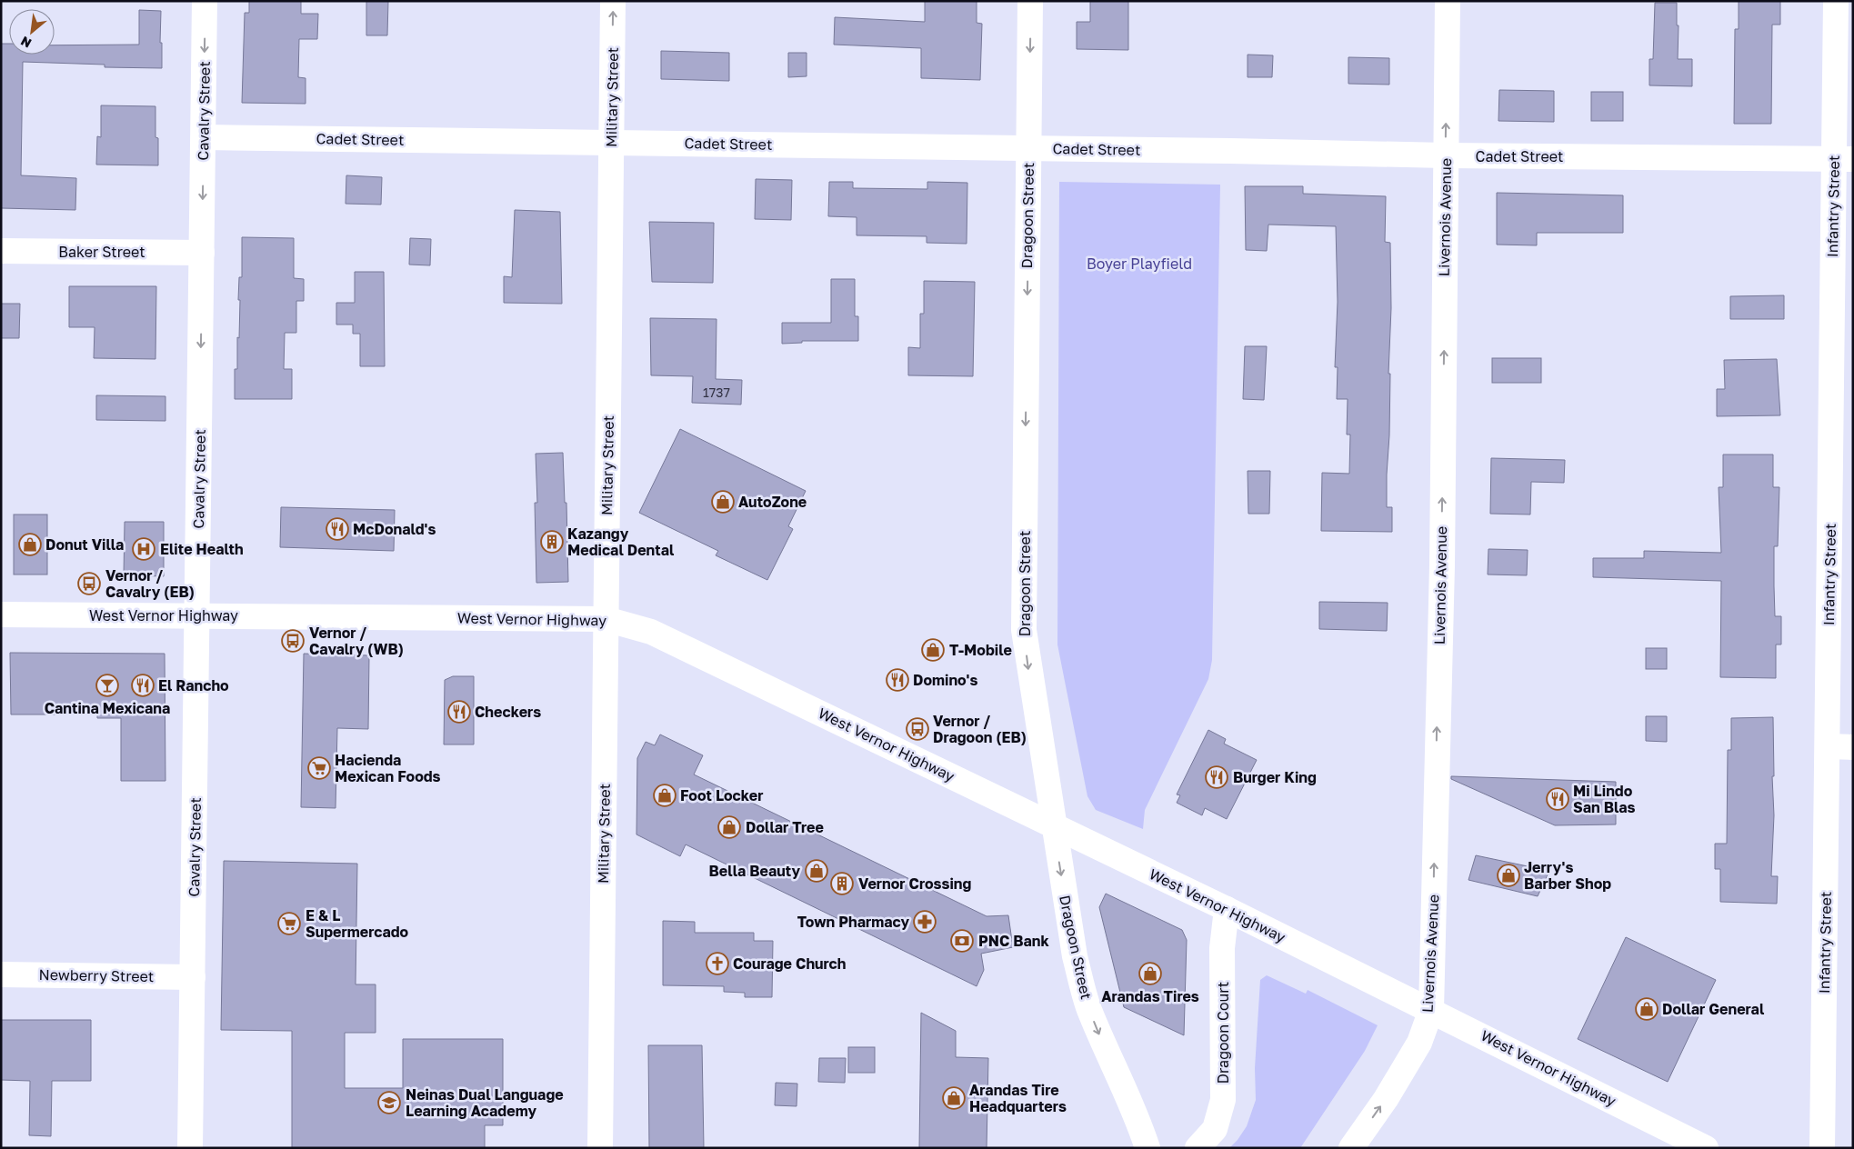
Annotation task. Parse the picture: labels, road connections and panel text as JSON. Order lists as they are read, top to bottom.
{
  "streets": {
    "street": [
      "Military Street",
      "Cavalry Street",
      "Cadet Street",
      "Infantry Street",
      "Dragoon Street",
      "Livernois Avenue",
      "Baker Street",
      "West Vernor Highway",
      "Newberry Street",
      "Dragoon Court"
    ]
  },
  "crossings": [
    ["Military Street", "Cadet Street"],
    ["Military Street", "West Vernor Highway"],
    ["Cavalry Street", "Cadet Street"],
    ["Cavalry Street", "Baker Street"],
    ["Cavalry Street", "West Vernor Highway"],
    ["Cavalry Street", "Newberry Street"],
    ["Cadet Street", "Infantry Street"],
    ["Cadet Street", "Dragoon Street"],
    ["Cadet Street", "Livernois Avenue"],
    ["Dragoon Street", "West Vernor Highway"],
    ["Livernois Avenue", "West Vernor Highway"],
    ["West Vernor Highway", "Dragoon Court"]
  ],
  "one_way": ["Cavalry Street", "Dragoon Street", "Livernois Avenue"],
  "parks": ["Boyer Playfield"],
  "places": {
    "shop": [
      "AutoZone",
      "Donut Villa",
      "T-Mobile",
      "Foot Locker",
      "Dollar Tree",
      "Bella Beauty",
      "Jerry's Barber Shop",
      "Arandas Tires",
      "Dollar General",
      "Arandas Tire Headquarters"
    ],
    "restaurant": [
      "McDonald's",
      "Domino's",
      "El Rancho",
      "Checkers",
      "Burger King",
      "Mi Lindo San Blas"
    ],
    "building": ["Kazangy Medical Dental", "Vernor Crossing"],
    "hospital": ["Elite Health"],
    "bus stop": ["Vernor / Cavalry (EB)", "Vernor / Cavalry (WB)", "Vernor / Dragoon (EB)"],
    "bar": ["Cantina Mexicana"],
    "supermarket": ["Hacienda Mexican Foods", "E & L Supermercado"],
    "pharmacy": ["Town Pharmacy"],
    "bank": ["PNC Bank"],
    "church": ["Courage Church"],
    "school or university": ["Neinas Dual Language Learning Academy"]
  },
  "house_numbers": ["1737"],
  "north": "bottom left"
}
